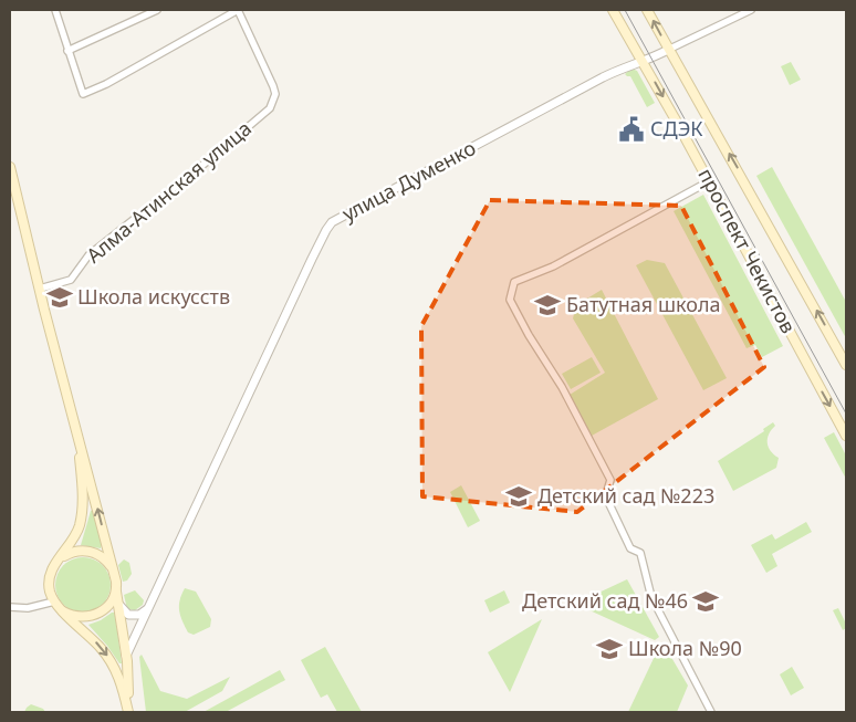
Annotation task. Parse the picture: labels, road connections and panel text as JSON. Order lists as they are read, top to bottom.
{
  "streets": {
    "main road": ["проспект Чекистов"],
    "street": ["улица Думенко", "Алма-Атинская улица"]
  },
  "crossings": [
    ["улица Думенко", "проспект Чекистов"]
  ],
  "places": {
    "public building": ["СДЭК"],
    "school or university": [
      "Школа искусств",
      "Батутная школа",
      "Детский сад №223",
      "Детский сад №46",
      "Школа №90"
    ]
  }
}
